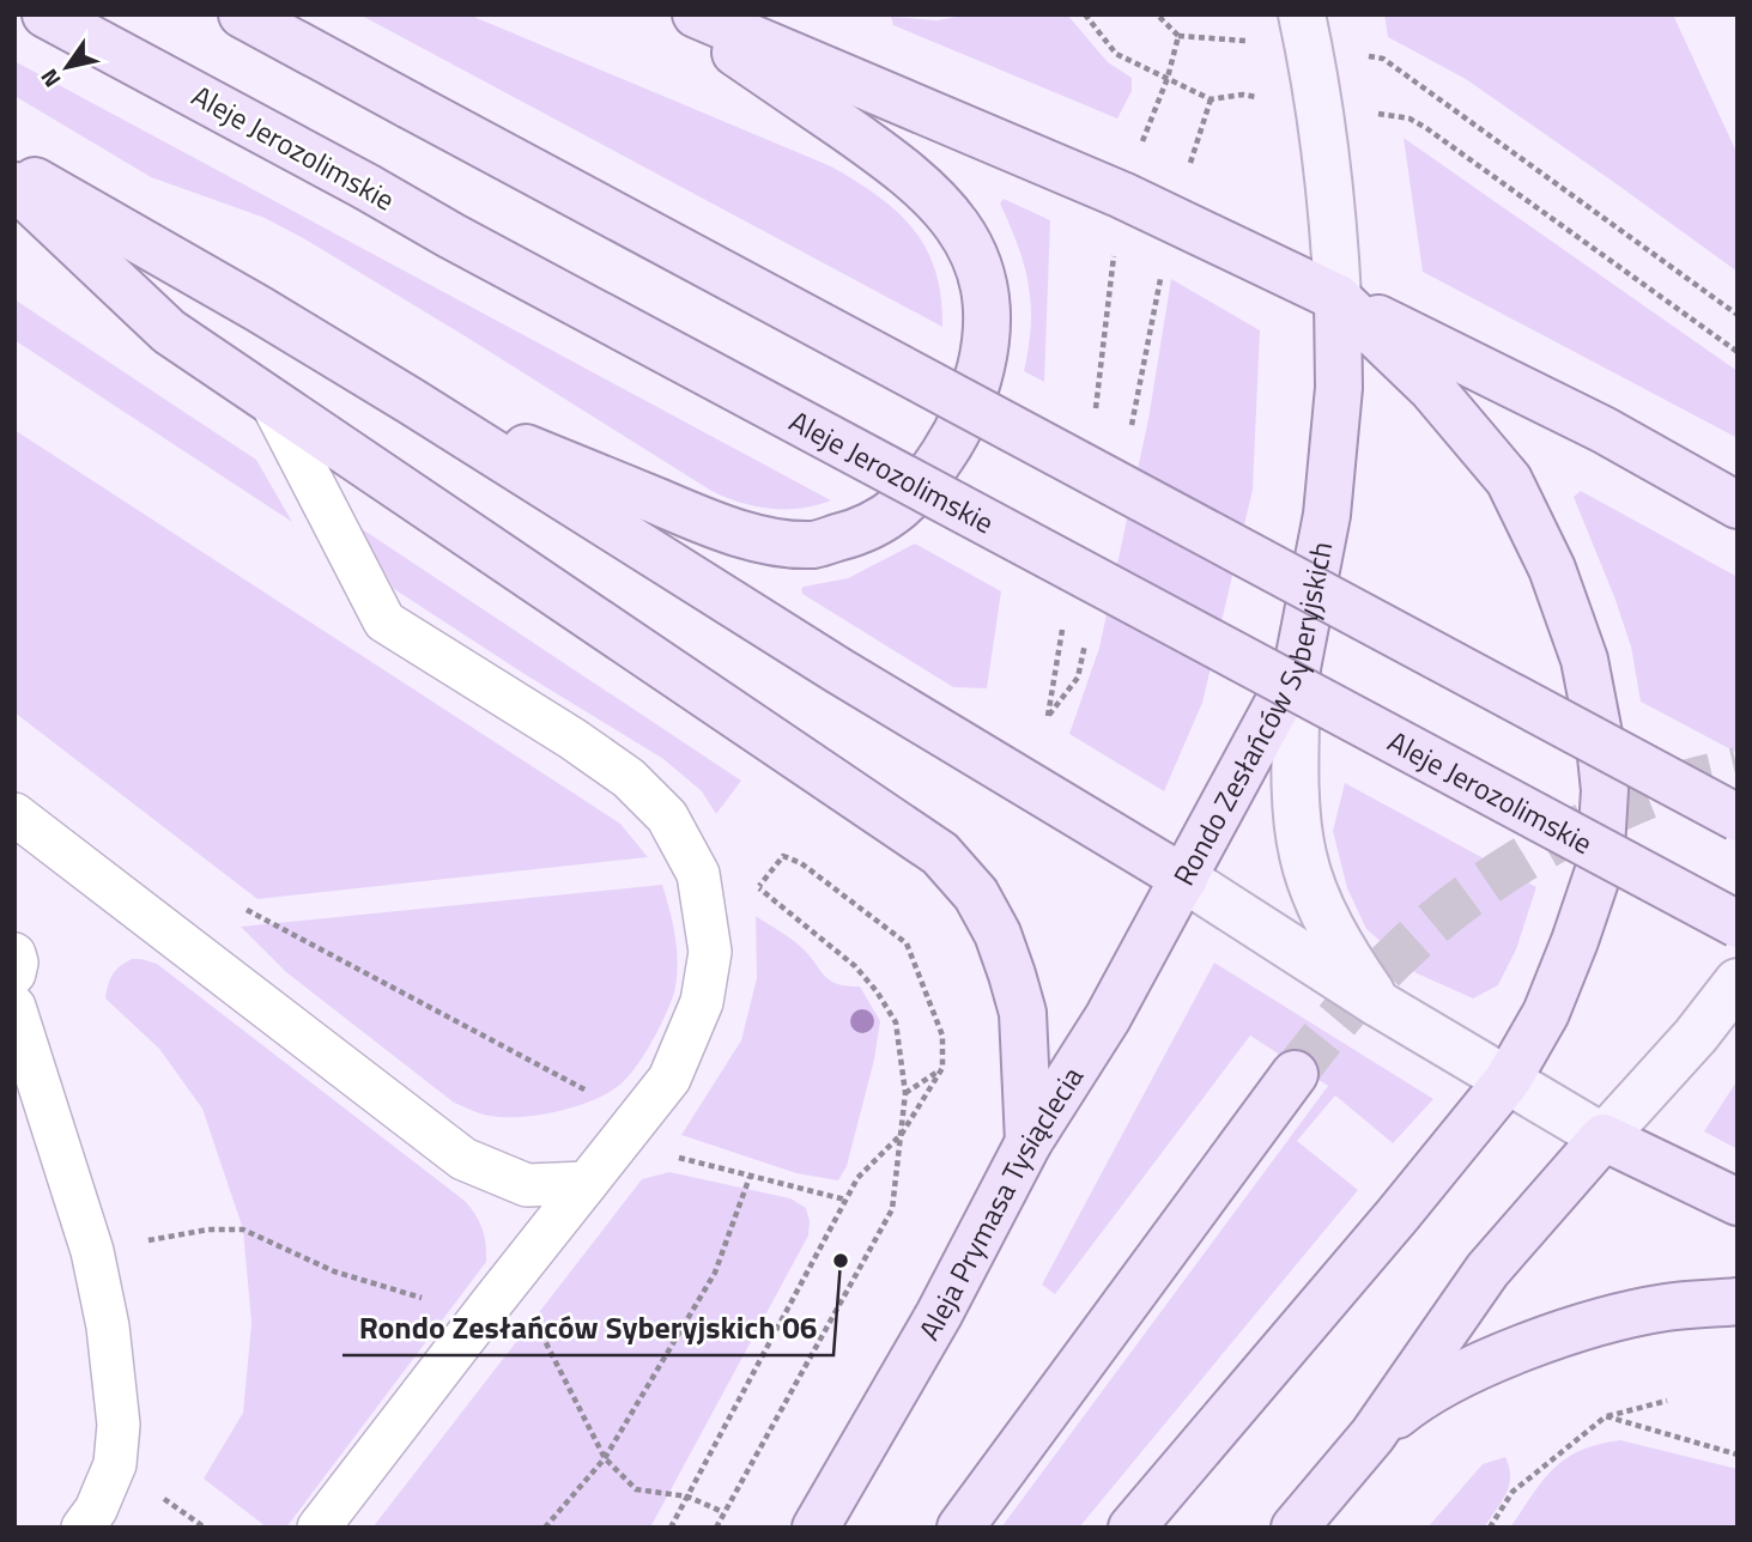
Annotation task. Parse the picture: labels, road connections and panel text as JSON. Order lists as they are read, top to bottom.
{
  "streets": {
    "main road": ["Aleje Jerozolimskie", "Rondo Zesłańców Syberyjskich", "Aleja Prymasa Tysiąclecia"]
  },
  "crossings": [
    ["Rondo Zesłańców Syberyjskich", "Aleja Prymasa Tysiąclecia"]
  ],
  "places": ["Rondo Zesłańców Syberyjskich 06"],
  "north": "bottom left"
}
